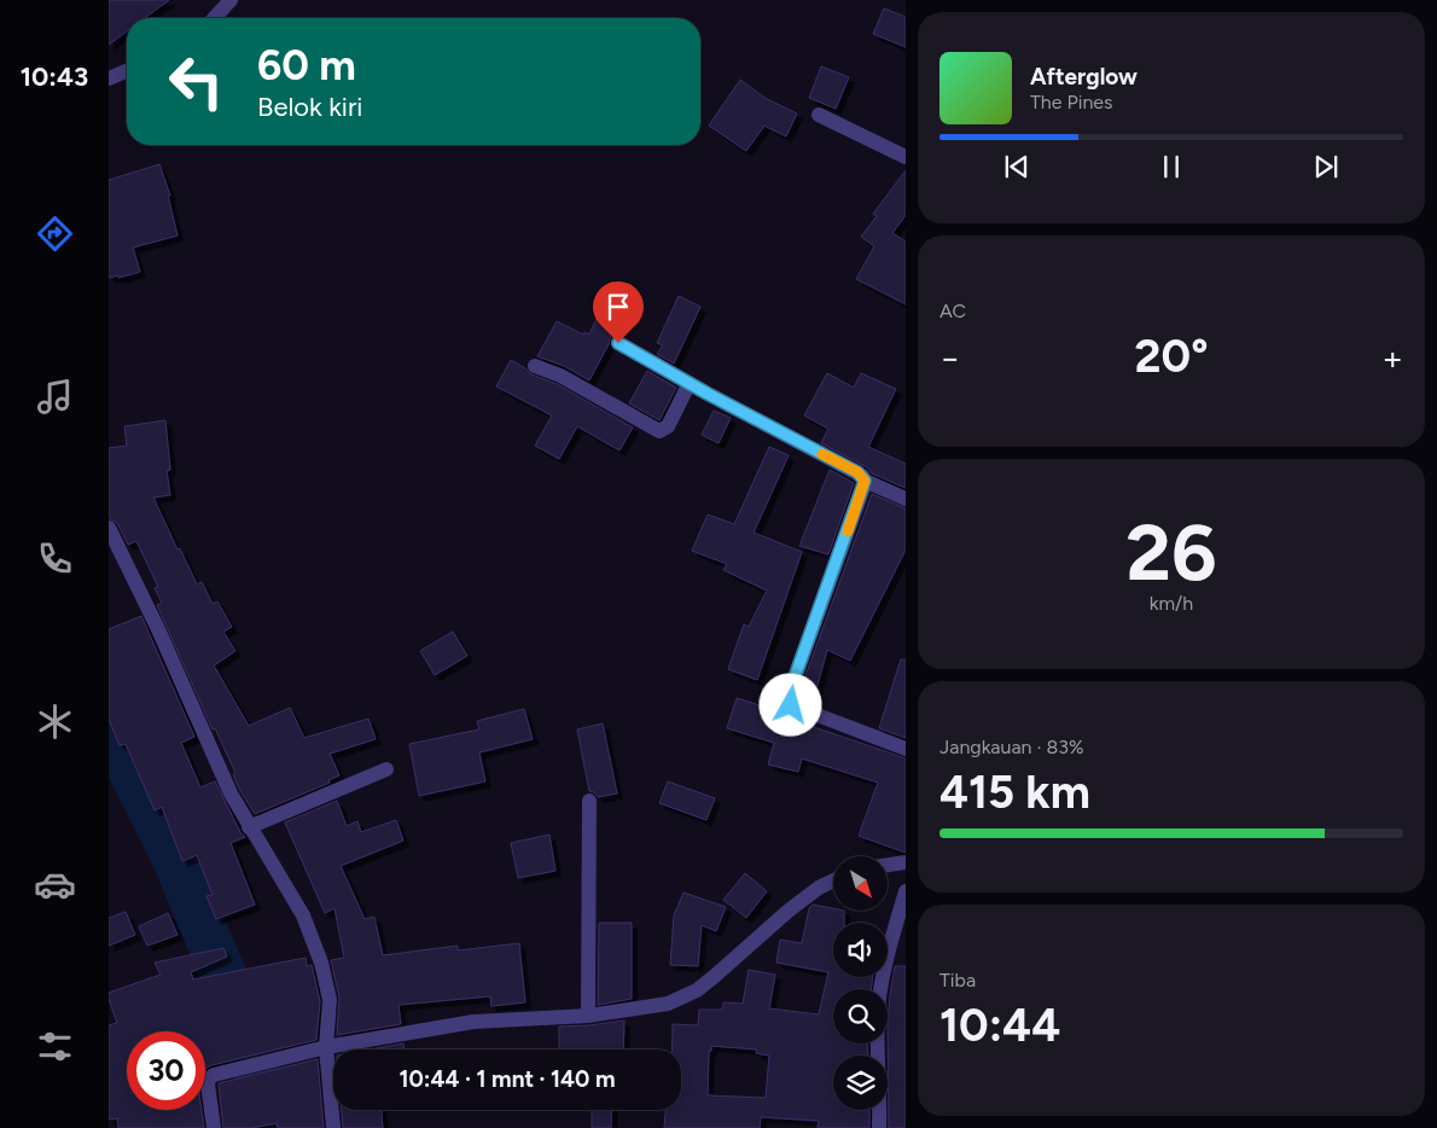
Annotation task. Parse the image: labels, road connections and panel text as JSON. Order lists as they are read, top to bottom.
{
  "north": "bottom right",
  "page": {
    "tabs": "10:43",
    "turn": ["60 m", "Belok kiri"],
    "song": ["Afterglow", "The Pines"],
    "tile": [
      "AC",
      ["26", "km/h"],
      ["Jangkauan · 83%", "415 km"],
      ["Tiba", "10:44"]
    ],
    "heat": ["−", "20°", "+"],
    "limit": "30",
    "trip": "10:44 · 1 mnt · 140 m"
  }
}
